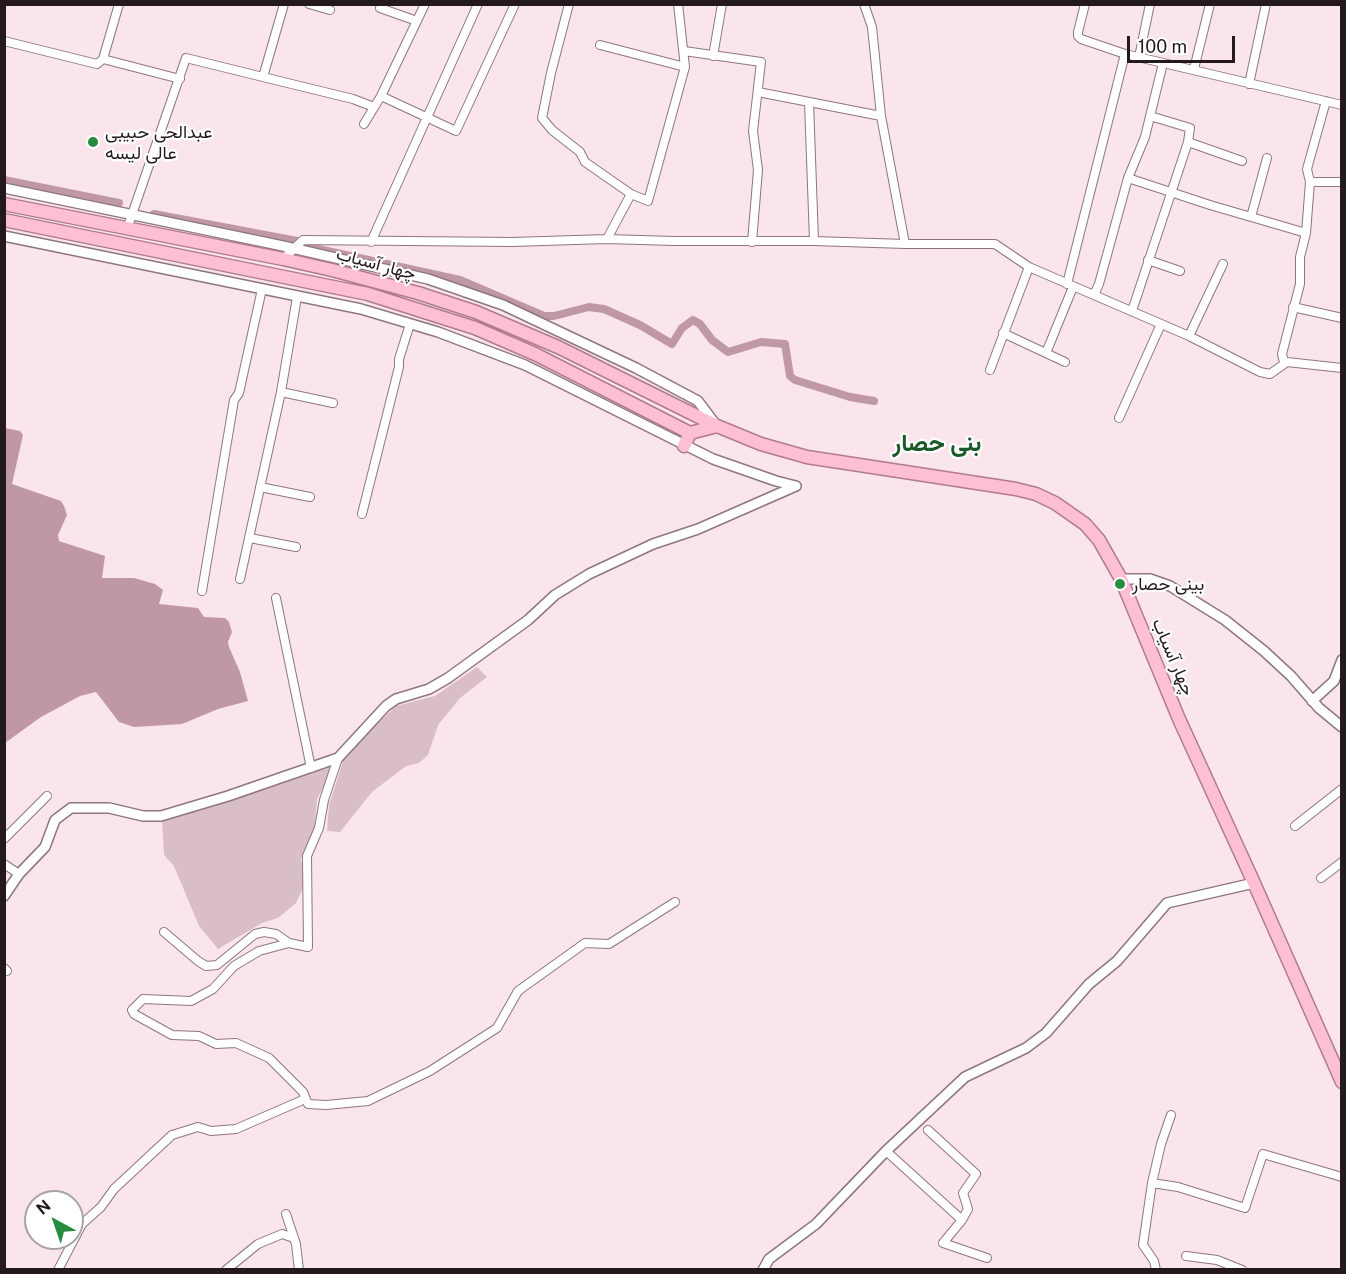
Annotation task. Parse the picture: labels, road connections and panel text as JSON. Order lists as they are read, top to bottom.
{
  "streets": {
    "highway": ["چهار آسیاب"]
  },
  "districts": ["بنی حصار"],
  "places": ["عبدالحی حبیبی عالی لیسه", "بینی حصار"],
  "scale_bar": "100 m",
  "north": "top left"
}
